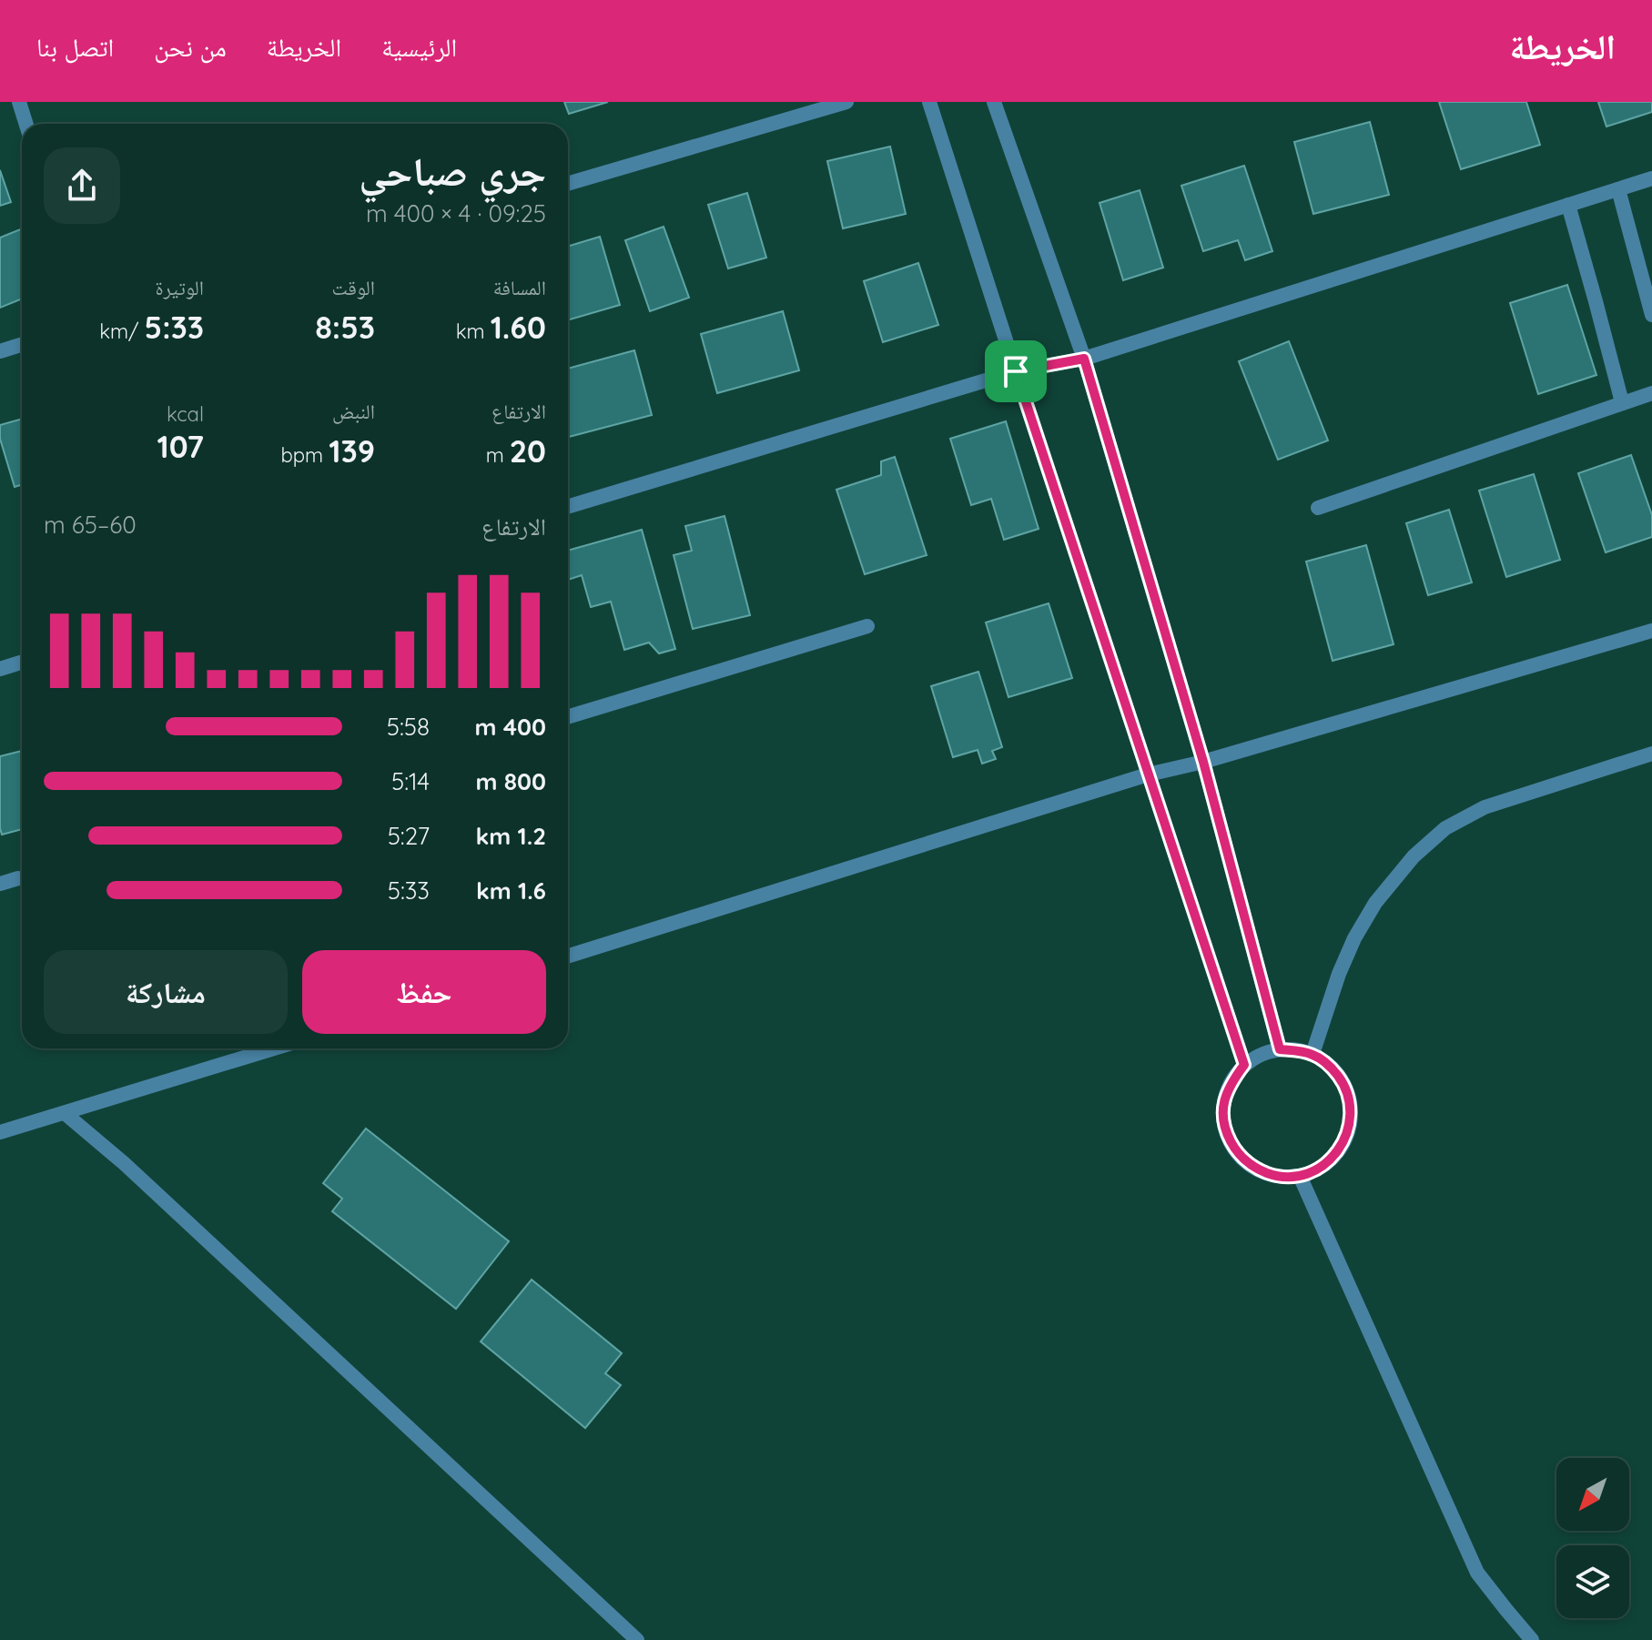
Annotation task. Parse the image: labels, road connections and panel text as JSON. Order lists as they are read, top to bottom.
{
  "north": "bottom left",
  "page": {
    "header": "الخريطة",
    "nav": [
      "الرئيسية",
      "الخريطة",
      "من نحن",
      "اتصل بنا"
    ],
    "heading": ["جري صباحي", "09:25 · 4 × 400 m"],
    "stats": [
      ["المسافة", "1.60 km"],
      ["الوقت", "8:53"],
      ["الوتيرة", "5:33 /km"],
      ["الارتفاع", "20 m"],
      ["النبض", "139 bpm"],
      ["kcal", "107"]
    ],
    "chart": ["الارتفاع", "60–65 m"],
    "list": [
      {
        "name": "400 m",
        "note": "5:58"
      },
      {
        "name": "800 m",
        "note": "5:14"
      },
      {
        "name": "1.2 km",
        "note": "5:27"
      },
      {
        "name": "1.6 km",
        "note": "5:33"
      }
    ],
    "buttons": ["حفظ", "مشاركة"]
  }
}
